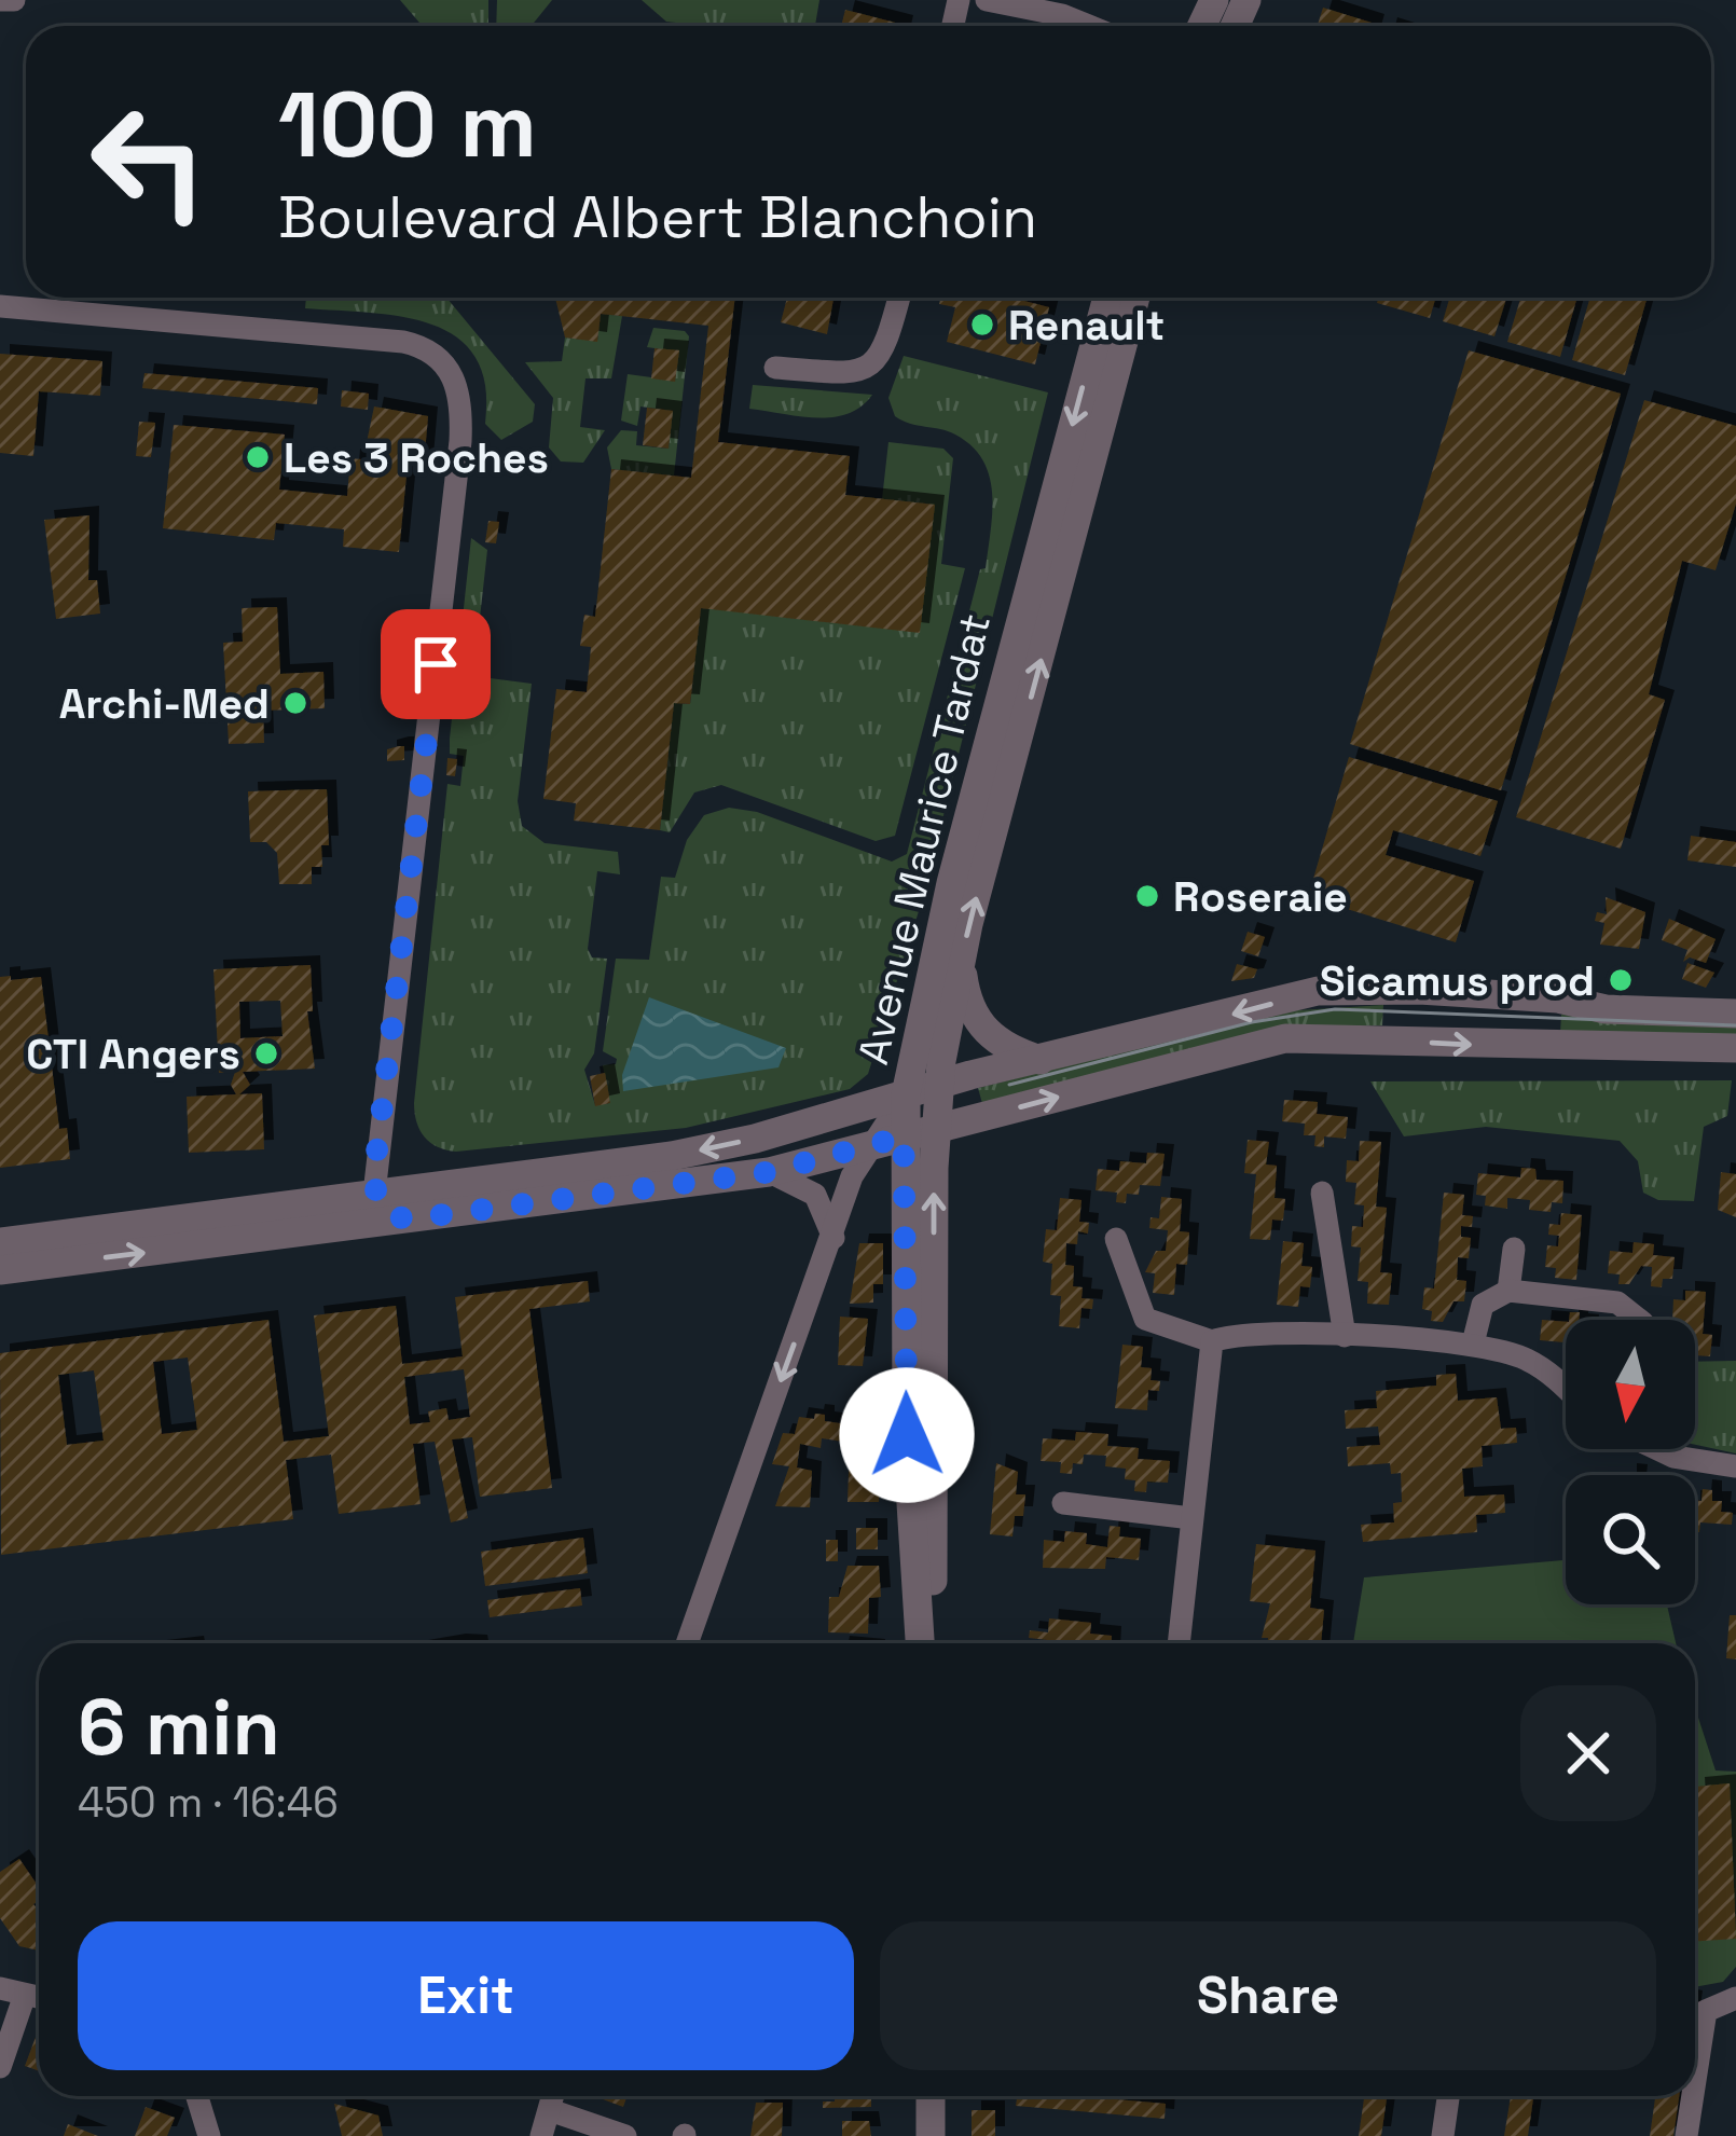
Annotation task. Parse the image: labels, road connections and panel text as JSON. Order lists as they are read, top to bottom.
{
  "streets": {
    "street": ["Avenue Maurice Tardat"]
  },
  "places": [
    "Renault",
    "Les 3 Roches",
    "Archi-Med",
    "Roseraie",
    "Sicamus prod",
    "CTI Angers"
  ],
  "north": "bottom",
  "page": {
    "turn": ["100 m", "Boulevard Albert Blanchoin"],
    "heading": ["6 min", "450 m · 16:46"],
    "buttons": ["Exit", "Share"]
  }
}
